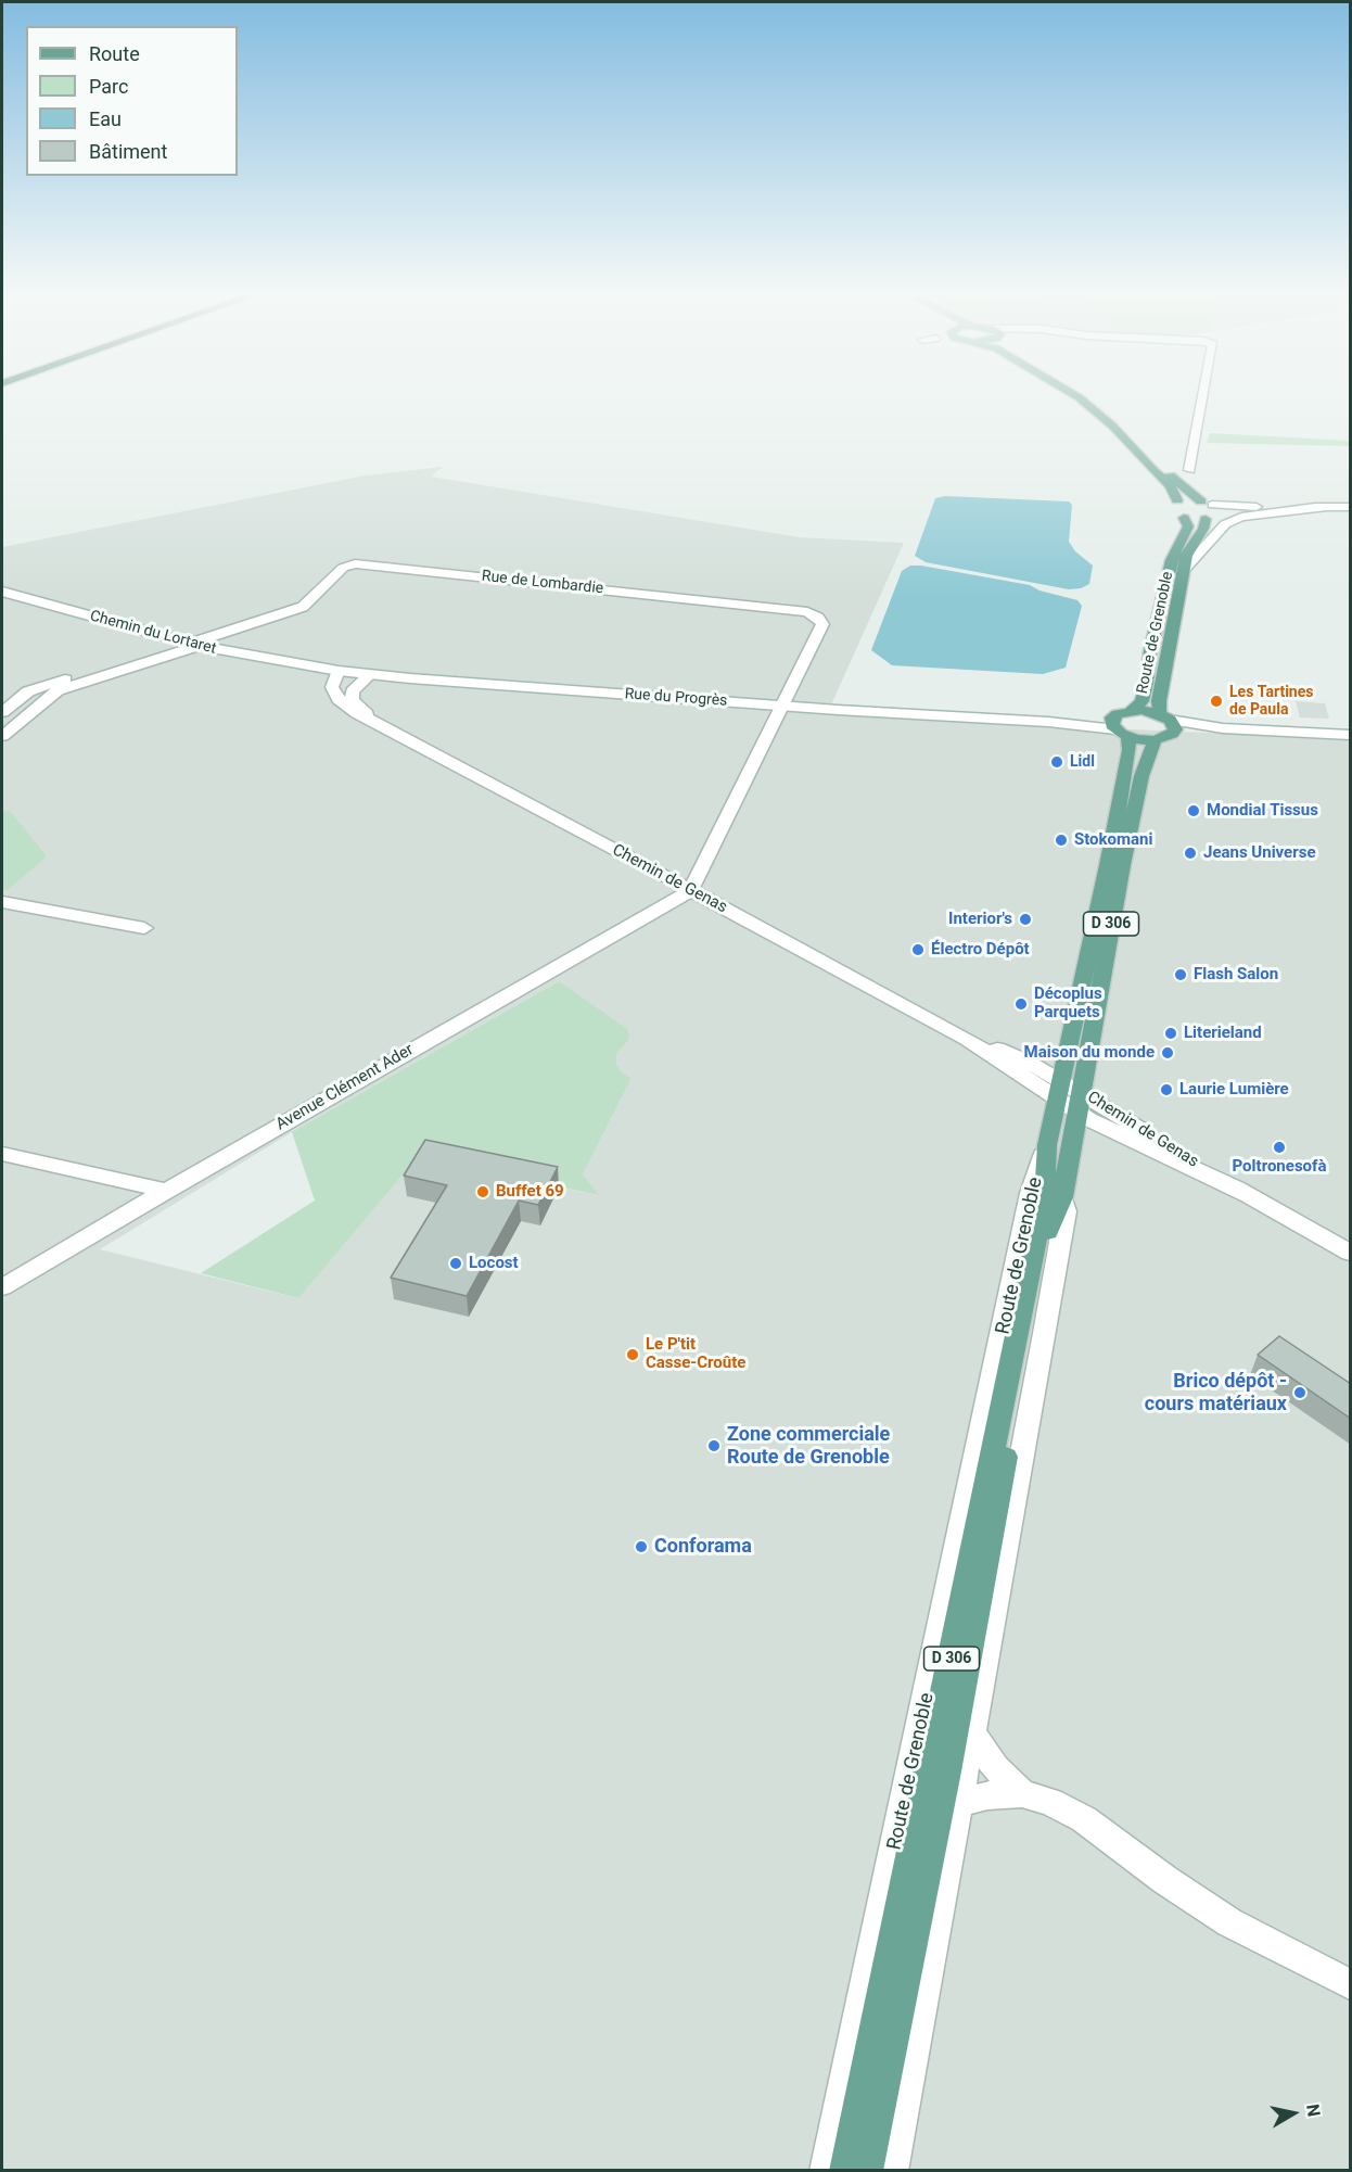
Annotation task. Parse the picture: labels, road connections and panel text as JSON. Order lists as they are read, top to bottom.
{
  "streets": {
    "main road": ["Route de Grenoble", "D 306"],
    "street": [
      "Rue de Lombardie",
      "Chemin du Lortaret",
      "Rue du Progrès",
      "Chemin de Genas",
      "Avenue Clément Ader"
    ]
  },
  "crossings": [
    ["Rue de Lombardie", "Chemin du Lortaret"],
    ["Rue de Lombardie", "Rue du Progrès"],
    ["Chemin du Lortaret", "Rue du Progrès"],
    ["Route de Grenoble", "Rue du Progrès"],
    ["Route de Grenoble", "Chemin de Genas"],
    ["Rue du Progrès", "Chemin de Genas"],
    ["Chemin de Genas", "Avenue Clément Ader"]
  ],
  "places": [
    "Les Tartines de Paula",
    "Lidl",
    "Mondial Tissus",
    "Stokomani",
    "Jeans Universe",
    "Interior's",
    "Électro Dépôt",
    "Flash Salon",
    "Décoplus Parquets",
    "Literieland",
    "Maison du monde",
    "Laurie Lumière",
    "Poltronesofà",
    "Buffet 69",
    "Locost",
    "Le P'tit Casse-Croûte",
    "Brico dépôt - cours matériaux",
    "Zone commerciale Route de Grenoble",
    "Conforama"
  ],
  "legend": [
    "Route",
    "Parc",
    "Eau",
    "Bâtiment"
  ],
  "north": "right"
}
